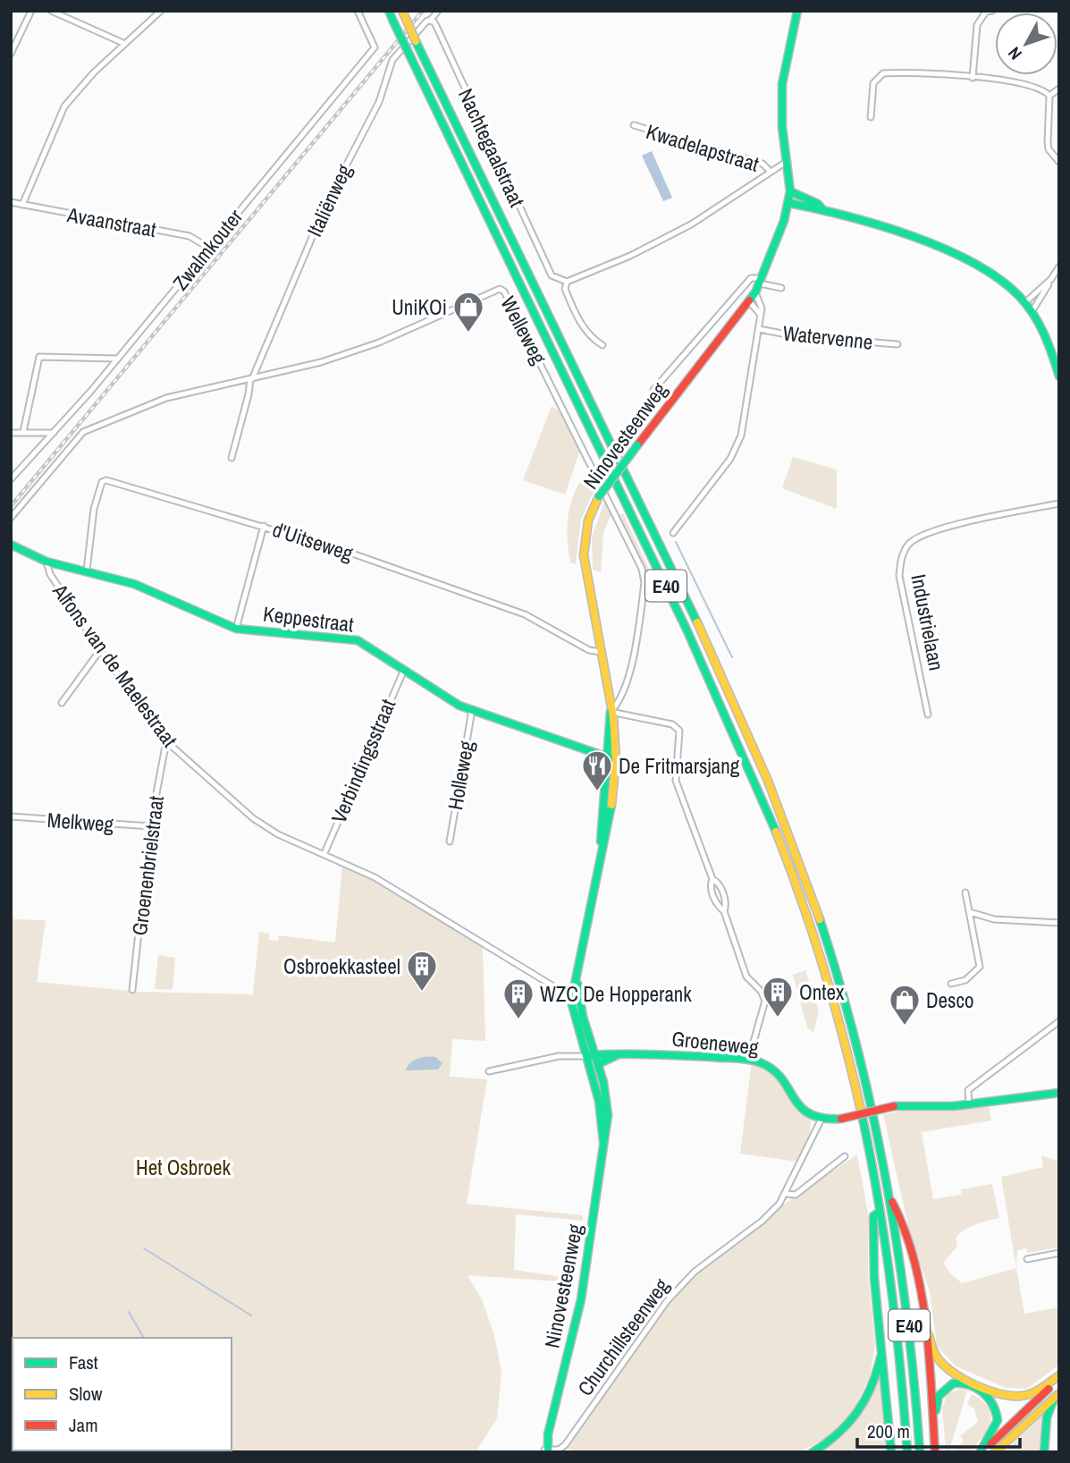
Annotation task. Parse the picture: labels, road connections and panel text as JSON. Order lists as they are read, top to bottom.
{
  "streets": {
    "main road": [
      "Ninovesteenweg",
      "E40",
      "Keppestraat",
      "Groeneweg"
    ],
    "street": [
      "Nachtegaalstraat",
      "Kwadelapstraat",
      "Italiënweg",
      "Avaanstraat",
      "Zwalmkouter",
      "Welleweg",
      "Watervenne",
      "d'Uitseweg",
      "Industrielaan",
      "Alfons van de Maelestraat",
      "Verbindingsstraat",
      "Holleweg",
      "Melkweg",
      "Groenenbrielstraat",
      "Churchillsteenweg"
    ]
  },
  "crossings": [
    ["Nachtegaalstraat", "Italiënweg"],
    ["Italiënweg", "Welleweg"],
    ["Avaanstraat", "Zwalmkouter"],
    ["Welleweg", "Ninovesteenweg"],
    ["Ninovesteenweg", "d'Uitseweg"],
    ["Ninovesteenweg", "Keppestraat"],
    ["Ninovesteenweg", "Alfons van de Maelestraat"],
    ["Ninovesteenweg", "Groeneweg"],
    ["Ninovesteenweg", "Churchillsteenweg"],
    ["d'Uitseweg", "Keppestraat"],
    ["Keppestraat", "Alfons van de Maelestraat"],
    ["Keppestraat", "Verbindingsstraat"],
    ["Keppestraat", "Holleweg"],
    ["Alfons van de Maelestraat", "Verbindingsstraat"],
    ["Alfons van de Maelestraat", "Groenenbrielstraat"],
    ["Melkweg", "Groenenbrielstraat"],
    ["Groeneweg", "Churchillsteenweg"]
  ],
  "parks": ["Het Osbroek"],
  "places": {
    "shop": ["UniKOi", "Desco"],
    "restaurant": ["De Fritmarsjang"],
    "building": ["Osbroekkasteel", "Ontex", "WZC De Hopperank"]
  },
  "legend": ["Fast", "Slow", "Jam"],
  "scale_bar": "200 m",
  "north": "bottom left"
}
